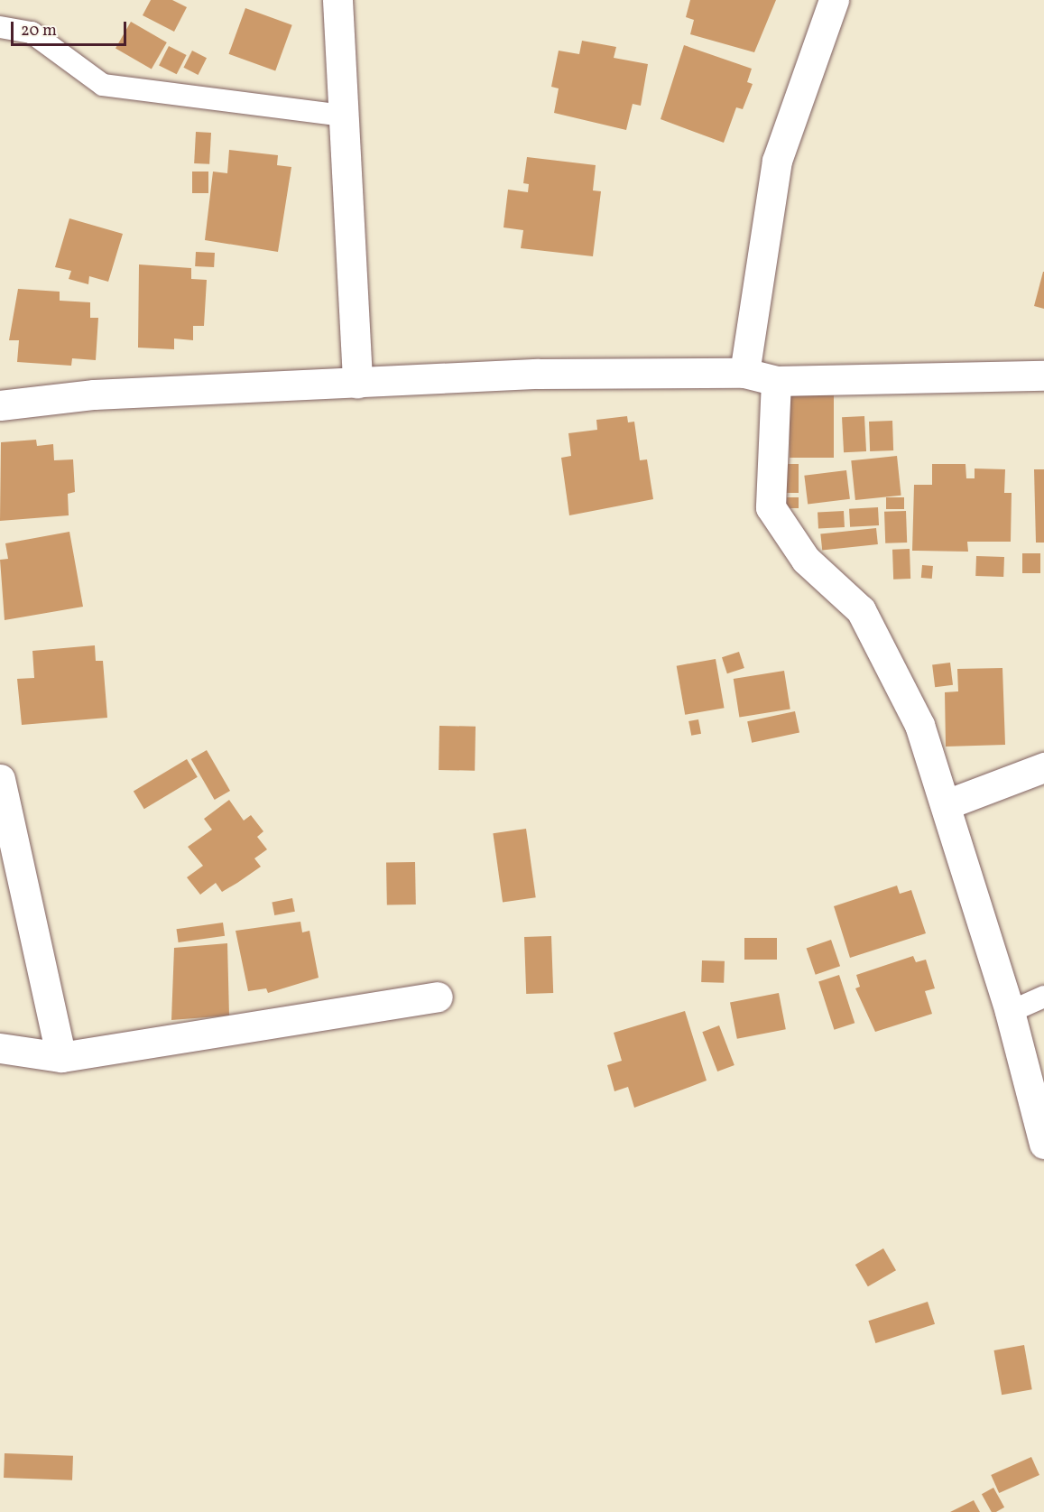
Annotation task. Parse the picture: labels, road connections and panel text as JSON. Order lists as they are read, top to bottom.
{
  "scale_bar": "20 m"
}
